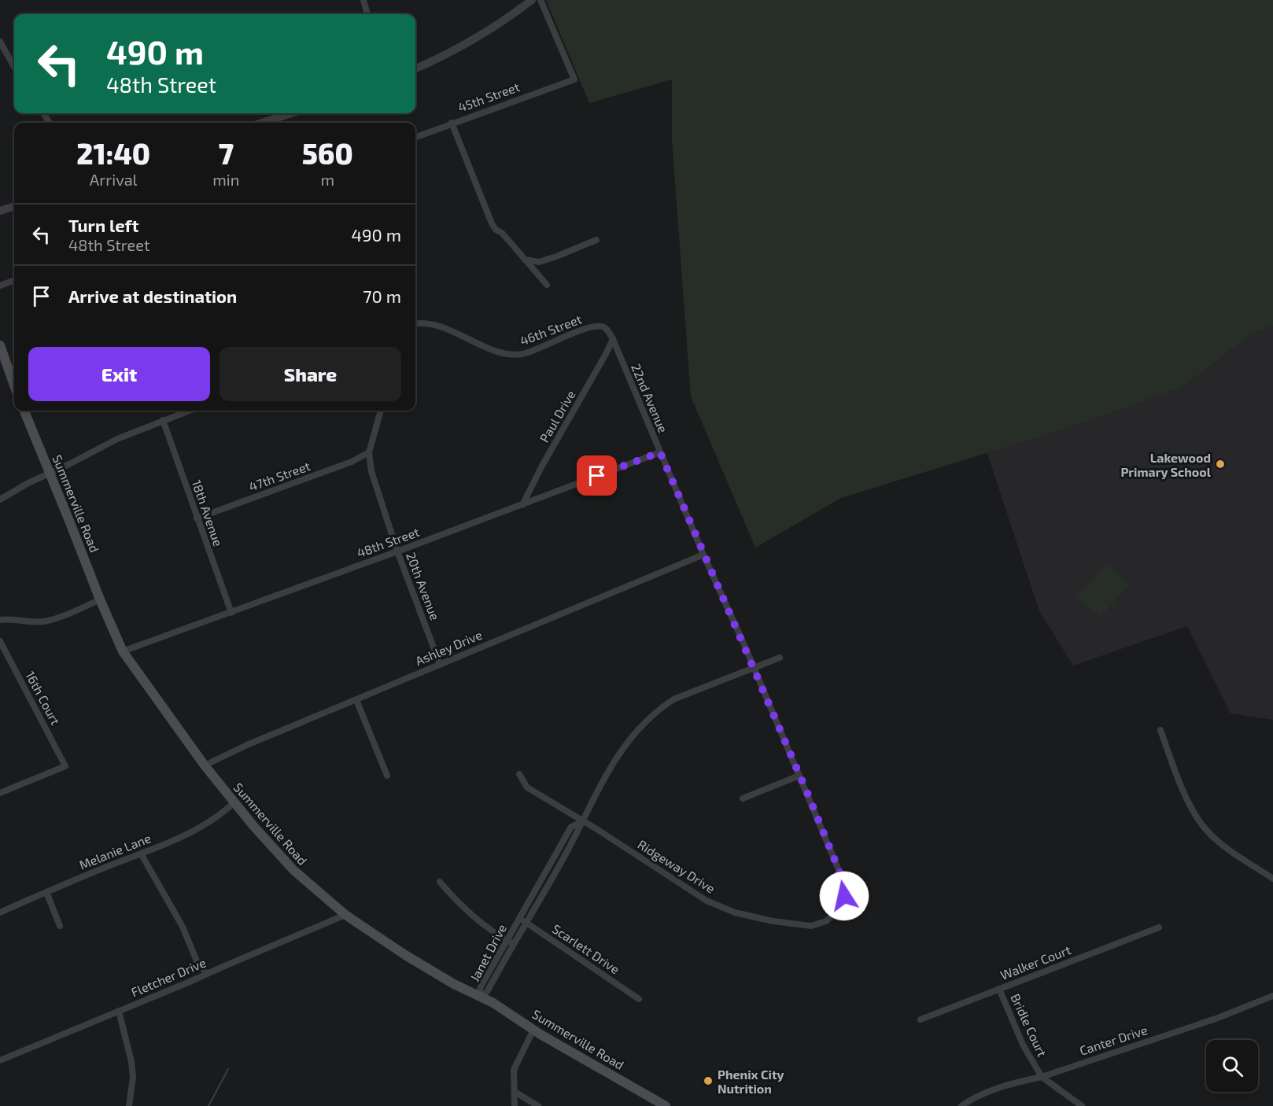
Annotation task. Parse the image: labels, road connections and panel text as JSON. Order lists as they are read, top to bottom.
{
  "streets": {
    "main road": ["Summerville Road"],
    "street": [
      "45th Street",
      "46th Street",
      "22nd Avenue",
      "Paul Drive",
      "47th Street",
      "18th Avenue",
      "48th Street",
      "20th Avenue",
      "Ashley Drive",
      "16th Court",
      "Melanie Lane",
      "Ridgeway Drive",
      "Scarlett Drive",
      "Janet Drive",
      "Walker Court",
      "Fletcher Drive",
      "Bridle Court",
      "Canter Drive"
    ]
  },
  "crossings": [
    ["46th Street", "22nd Avenue"],
    ["46th Street", "Paul Drive"],
    ["22nd Avenue", "Paul Drive"],
    ["22nd Avenue", "48th Street"],
    ["22nd Avenue", "Ashley Drive"],
    ["22nd Avenue", "Ridgeway Drive"],
    ["22nd Avenue", "Janet Drive"],
    ["Paul Drive", "48th Street"],
    ["47th Street", "18th Avenue"],
    ["47th Street", "20th Avenue"],
    ["Summerville Road", "48th Street"],
    ["Summerville Road", "Ashley Drive"],
    ["Summerville Road", "Melanie Lane"],
    ["Summerville Road", "Janet Drive"],
    ["Summerville Road", "Fletcher Drive"],
    ["18th Avenue", "48th Street"],
    ["48th Street", "20th Avenue"],
    ["20th Avenue", "Ashley Drive"],
    ["Ridgeway Drive", "Janet Drive"],
    ["Scarlett Drive", "Janet Drive"],
    ["Walker Court", "Bridle Court"],
    ["Bridle Court", "Canter Drive"]
  ],
  "places": ["Lakewood Primary School", "Phenix City Nutrition"],
  "page": {
    "turn": ["490 m", "48th Street"],
    "eta": [
      "21:40",
      "Arrival",
      "7",
      "min",
      "560",
      "m"
    ],
    "list": [
      {
        "name": "Turn left",
        "note": "48th Street",
        "value": "490 m"
      },
      {
        "name": "Arrive at destination",
        "value": "70 m"
      }
    ],
    "buttons": ["Exit", "Share"]
  }
}
